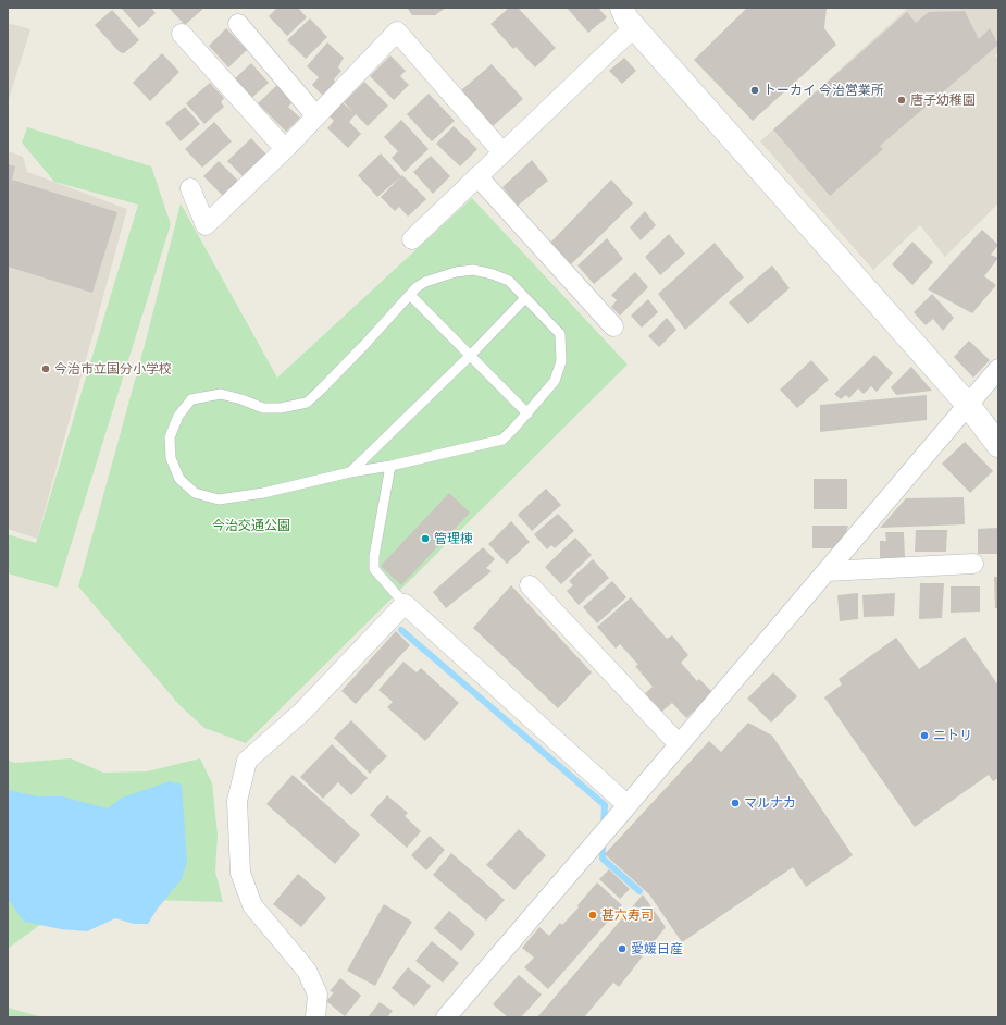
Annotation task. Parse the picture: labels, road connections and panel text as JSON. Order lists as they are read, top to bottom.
{
  "parks": ["今治交通公園"],
  "places": [
    "トーカイ 今治営業所",
    "唐子幼稚園",
    "今治市立国分小学校",
    "管理棟",
    "ニトリ",
    "マルナカ",
    "甚六寿司",
    "愛媛日産"
  ]
}
